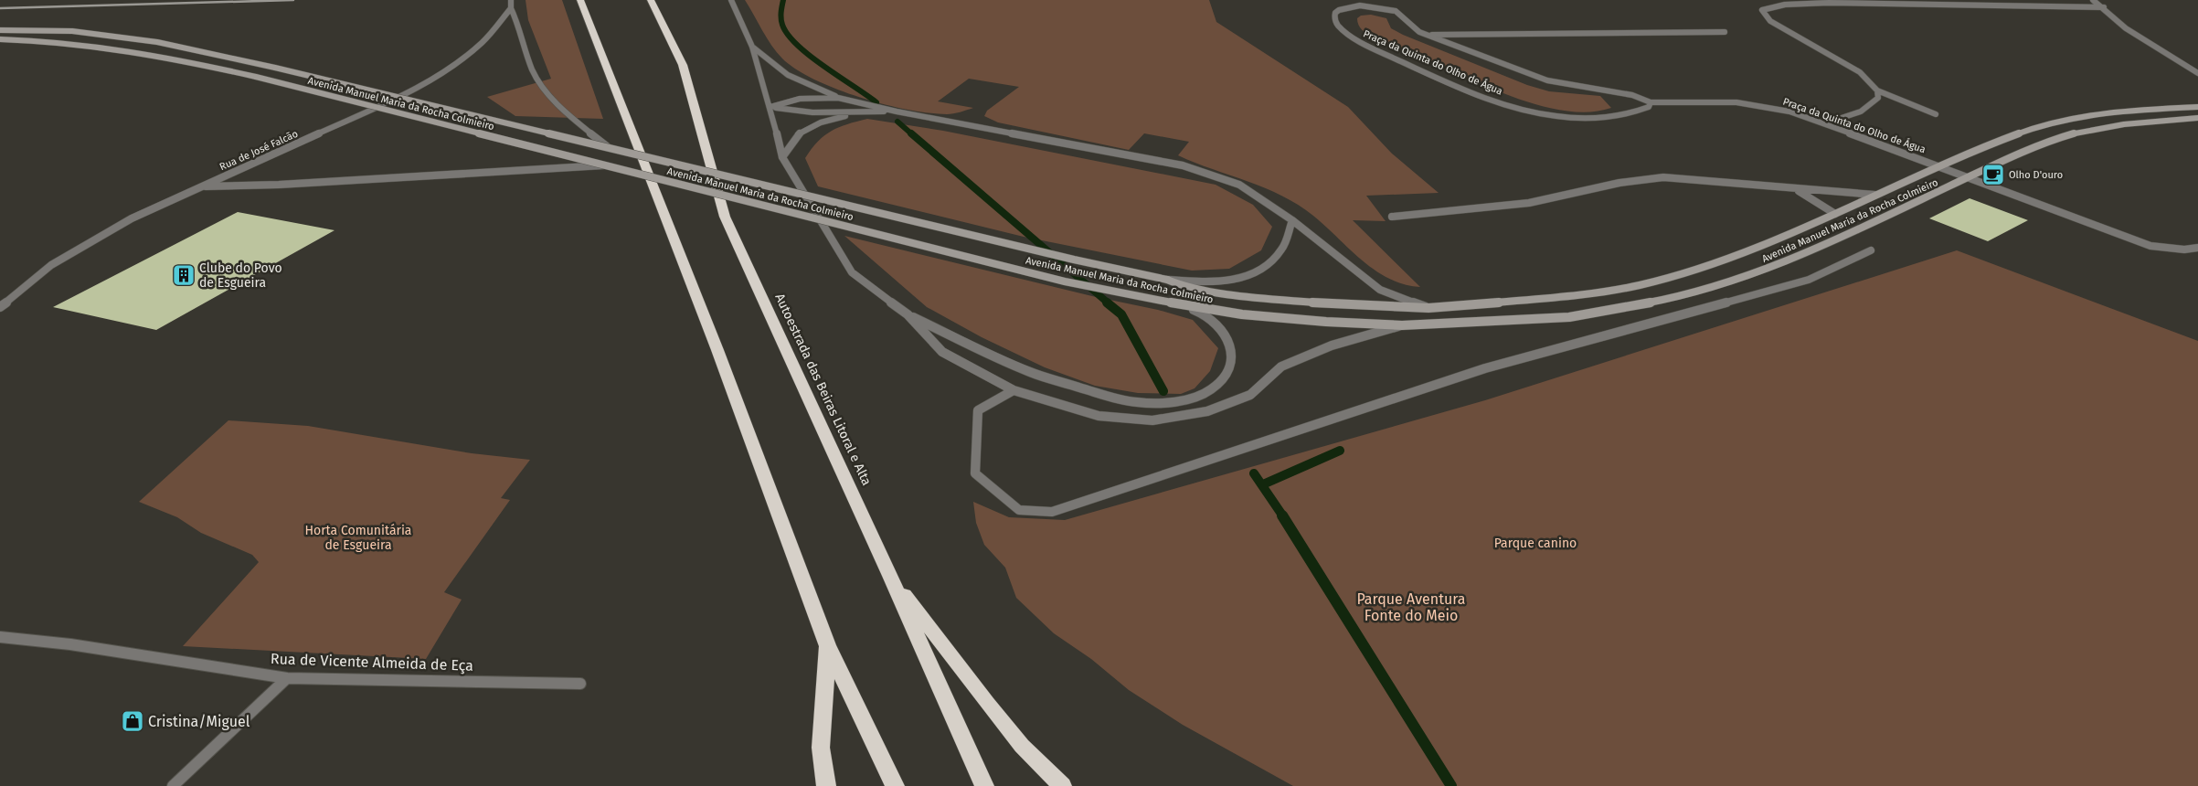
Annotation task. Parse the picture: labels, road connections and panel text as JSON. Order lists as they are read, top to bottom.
{
  "streets": {
    "highway": ["Autoestrada das Beiras Litoral e Alta"],
    "main road": ["Avenida Manuel Maria da Rocha Colmieiro"],
    "street": ["Praça da Quinta do Olho de Água", "Rua de José Falcão", "Rua de Vicente Almeida de Eça"]
  },
  "crossings": [
    ["Praça da Quinta do Olho de Água", "Avenida Manuel Maria da Rocha Colmieiro"]
  ],
  "parks": ["Horta Comunitária de Esgueira", "Parque canino", "Parque Aventura Fonte do Meio"],
  "places": {
    "cafe": ["Olho D'ouro"],
    "building": ["Clube do Povo de Esgueira"],
    "shop": ["Cristina/Miguel"]
  }
}
